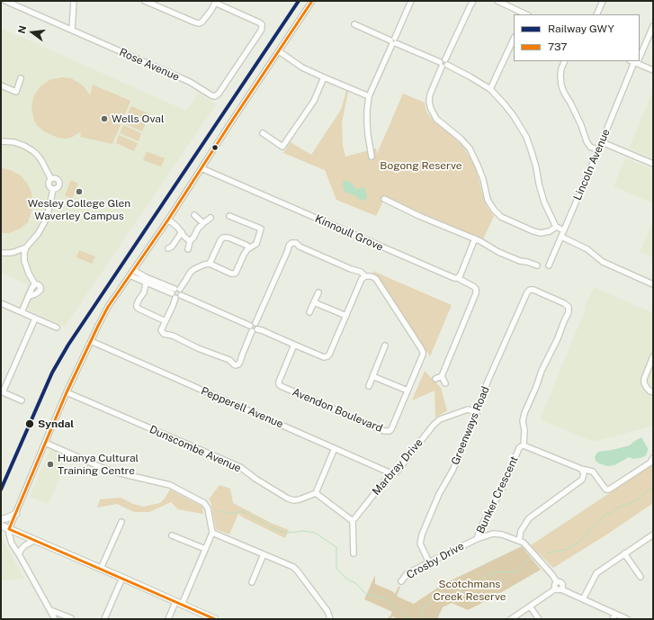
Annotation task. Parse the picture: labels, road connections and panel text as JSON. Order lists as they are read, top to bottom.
{
  "streets": {
    "street": [
      "Rose Avenue",
      "Lincoln Avenue",
      "Kinnoull Grove",
      "Pepperell Avenue",
      "Avendon Boulevard",
      "Greenways Road",
      "Dunscombe Avenue",
      "Marbray Drive",
      "Bunker Crescent",
      "Crosby Drive"
    ]
  },
  "crossings": [
    ["Pepperell Avenue", "Marbray Drive"],
    ["Greenways Road", "Marbray Drive"],
    ["Greenways Road", "Bunker Crescent"],
    ["Greenways Road", "Crosby Drive"],
    ["Bunker Crescent", "Crosby Drive"]
  ],
  "parks": ["Bogong Reserve", "Scotchmans Creek Reserve"],
  "places": [
    "Wells Oval",
    "Wesley College Glen Waverley Campus",
    "Syndal",
    "Huanya Cultural Training Centre"
  ],
  "lines": ["rail line GWY", "transit line 737"],
  "legend": ["Railway GWY", "737"],
  "north": "left"
}
